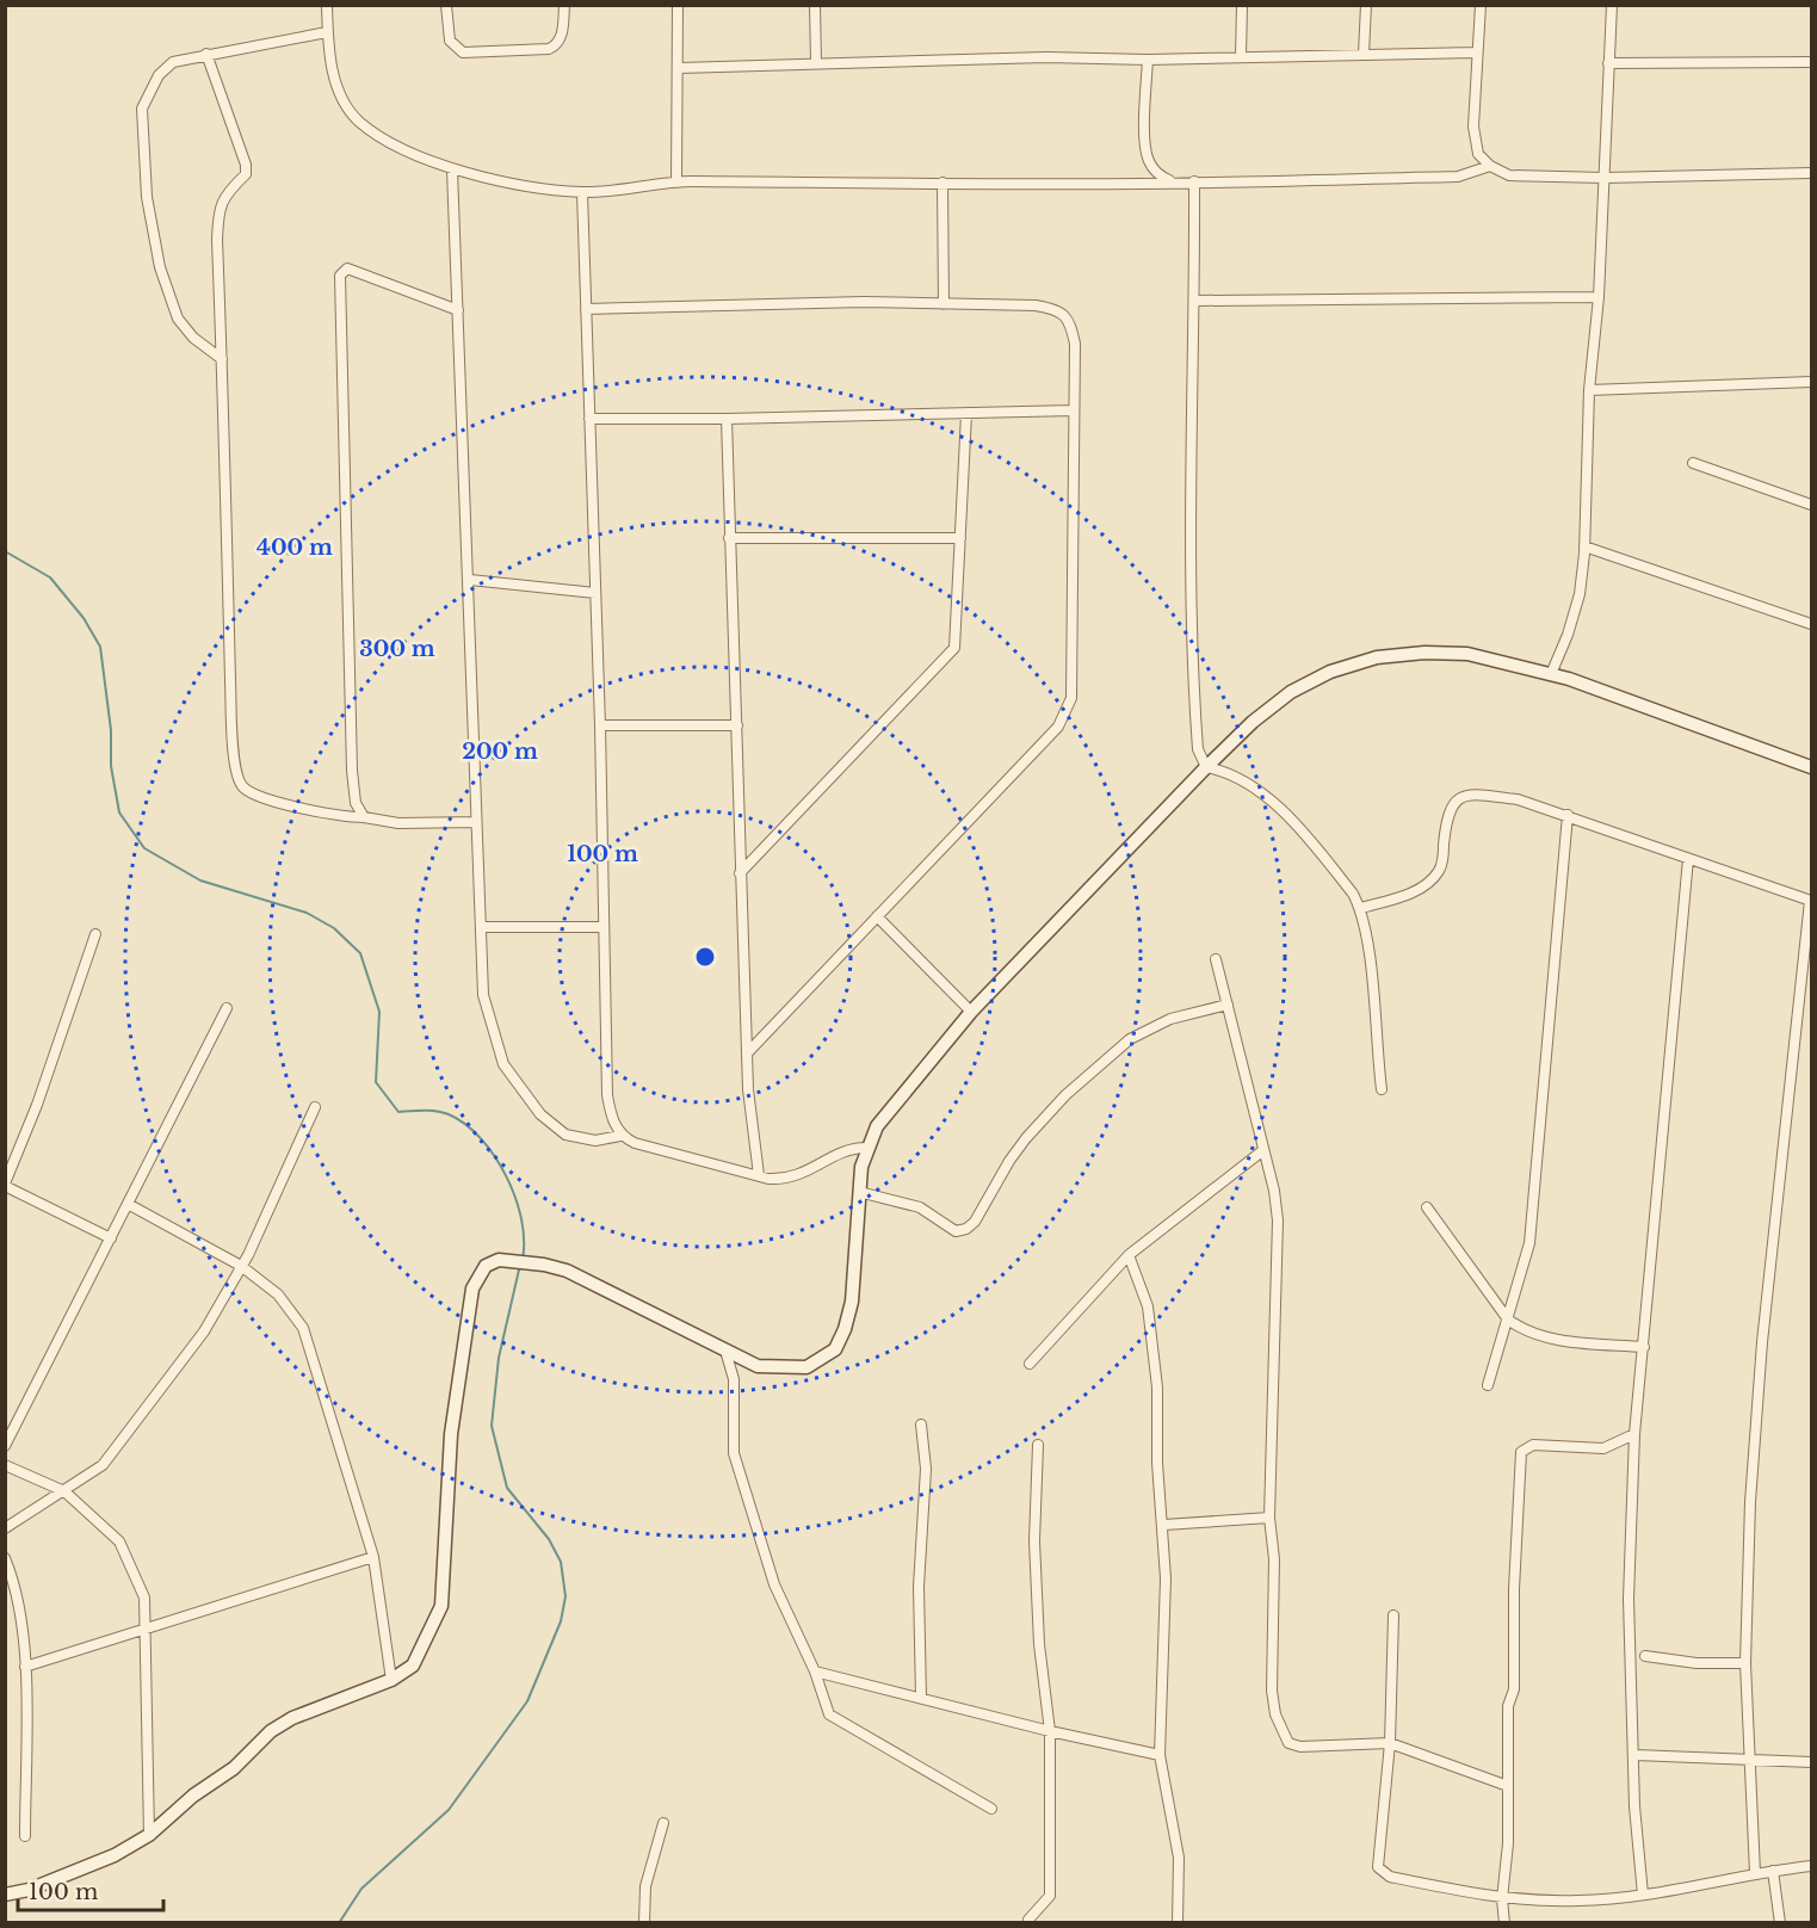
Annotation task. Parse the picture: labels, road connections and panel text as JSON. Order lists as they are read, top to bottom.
{
  "scale_bar": "100 m",
  "rings": [
    "400 m",
    "300 m",
    "200 m",
    "100 m"
  ]
}
